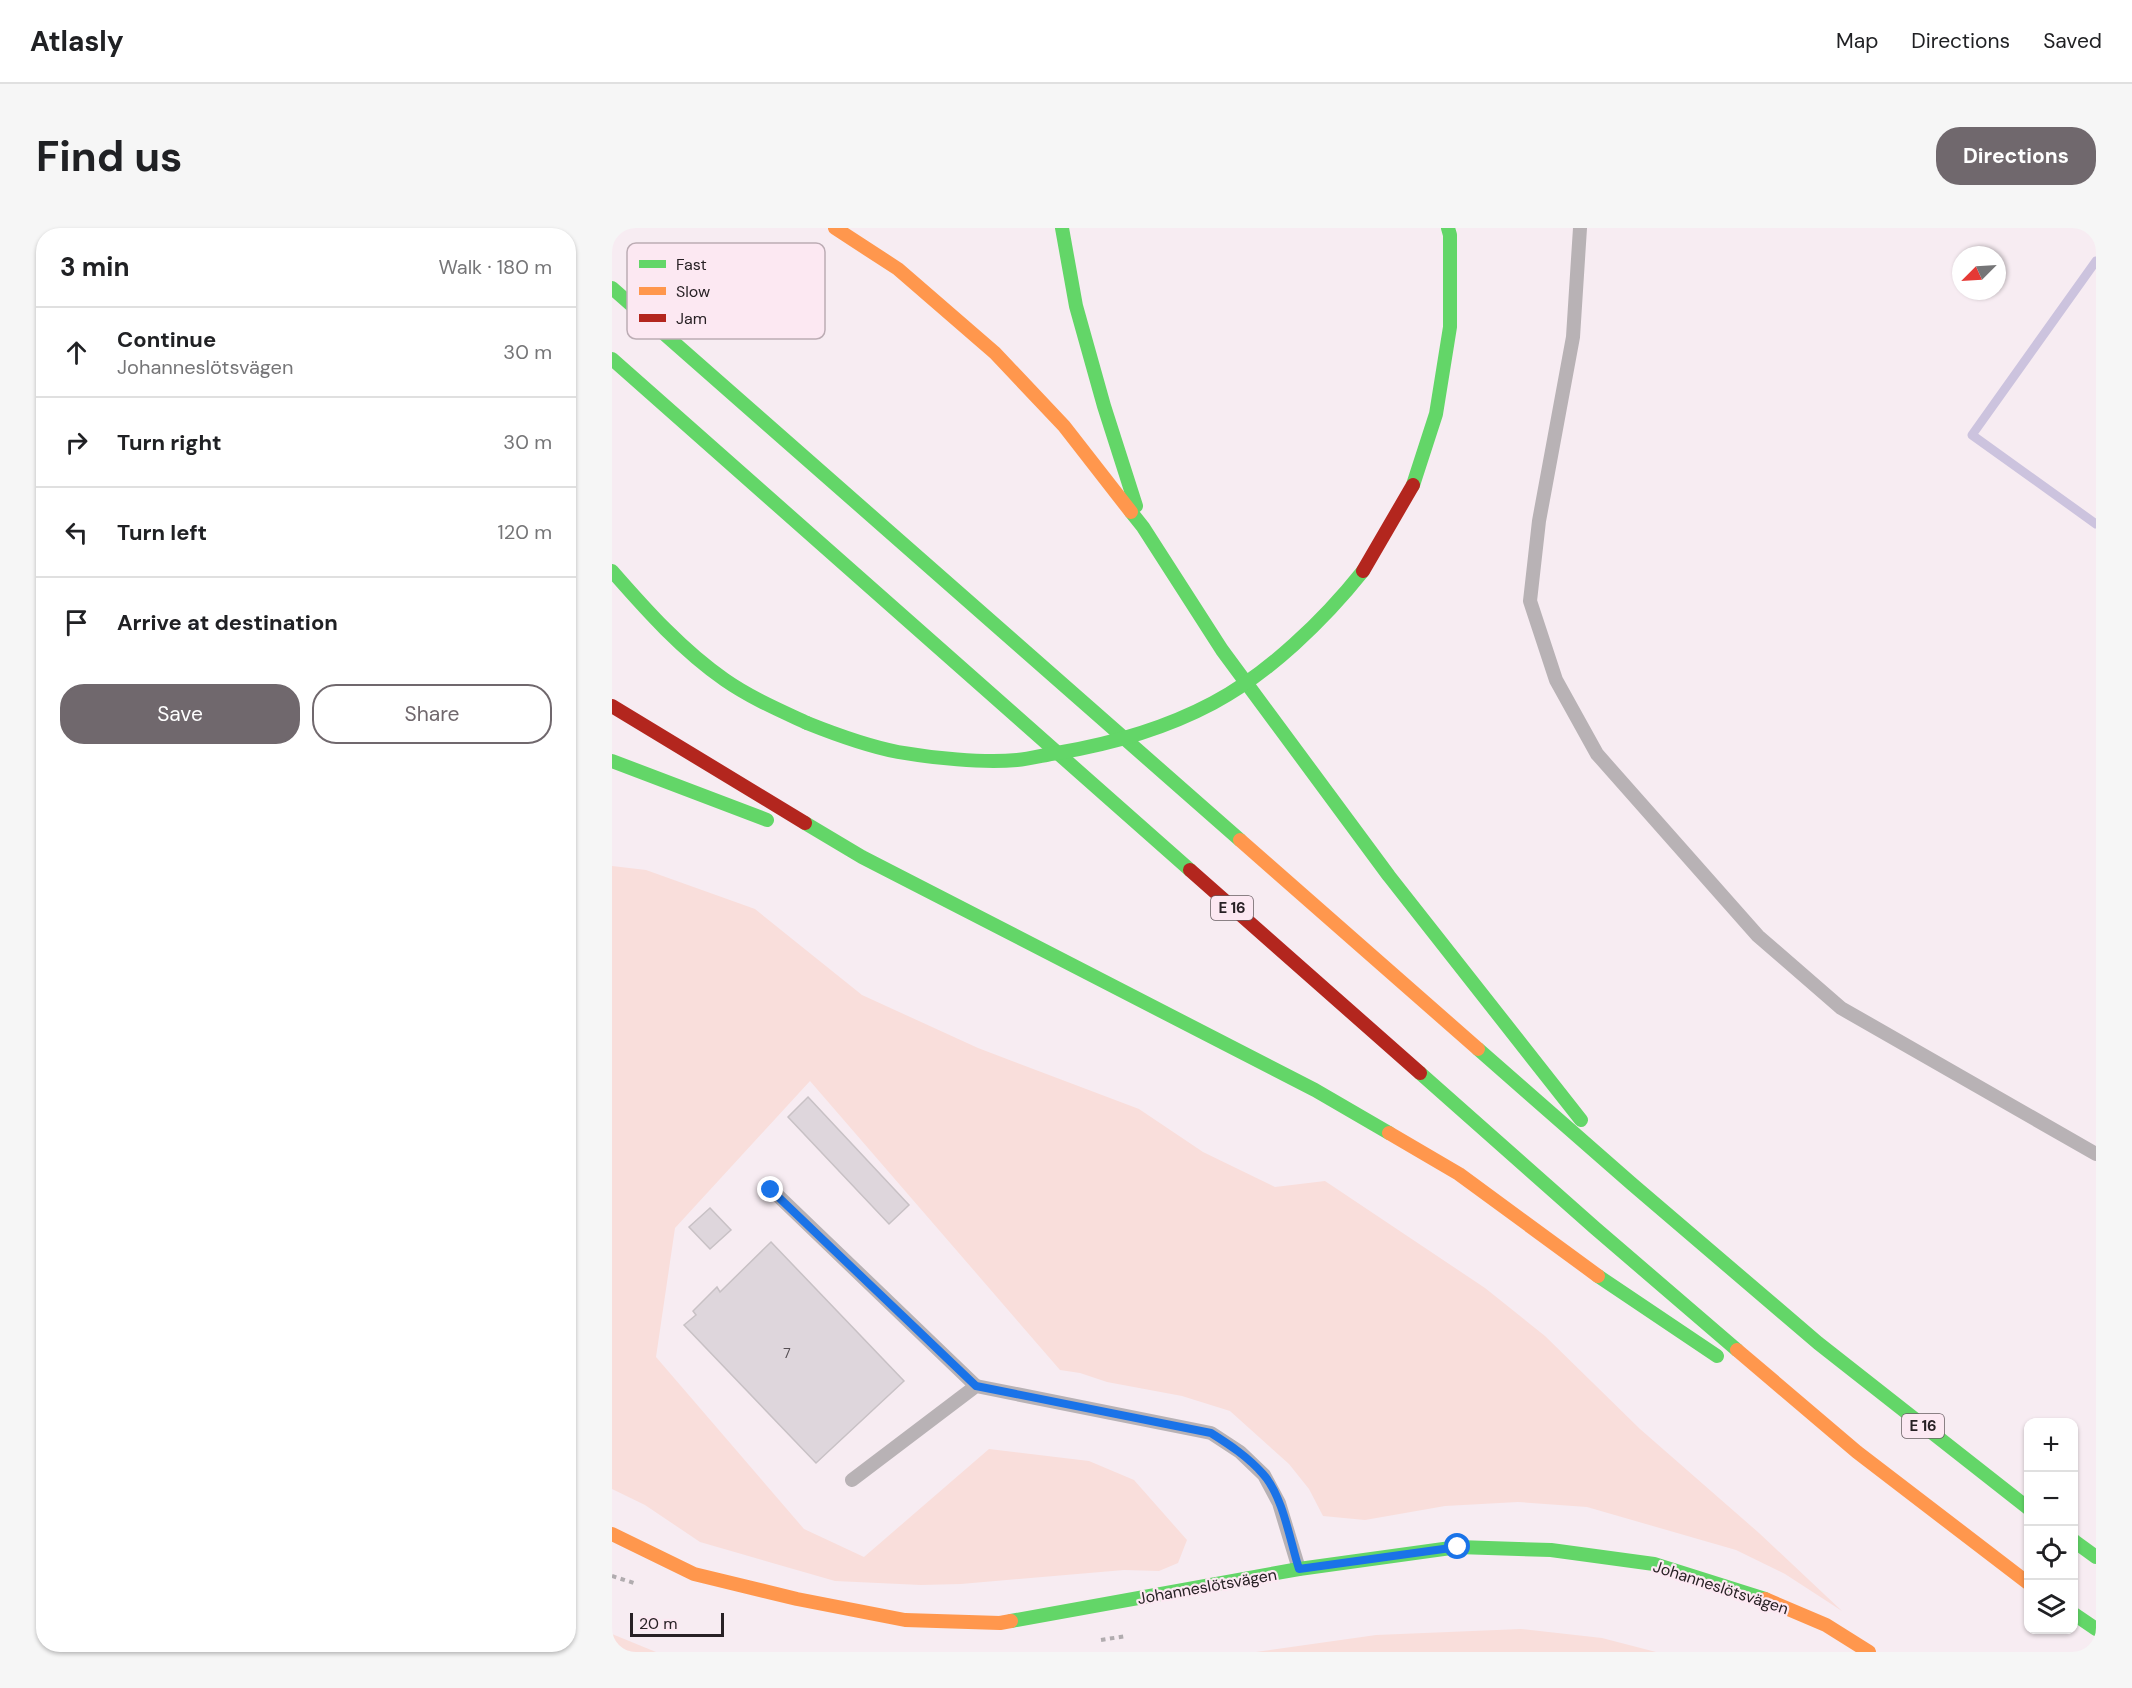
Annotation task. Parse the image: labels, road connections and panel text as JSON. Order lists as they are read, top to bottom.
{
  "streets": {
    "main road": ["E 16", "Johanneslötsvägen"]
  },
  "house_numbers": ["7"],
  "legend": ["Fast", "Slow", "Jam"],
  "scale_bar": "20 m",
  "north": "bottom left",
  "page": {
    "header": "Atlasly",
    "nav": ["Map", "Directions", "Saved"],
    "buttons": [
      "Directions",
      ["Save", "Share"]
    ],
    "title": "Find us",
    "heading": ["3 min", "Walk · 180 m"],
    "list": [
      ["Continue", "Johanneslötsvägen", "30 m"],
      ["Turn right", "30 m"],
      ["Turn left", "120 m"],
      "Arrive at destination"
    ],
    "map_buttons": ["+", "−"],
    "scale": "20 m"
  }
}
